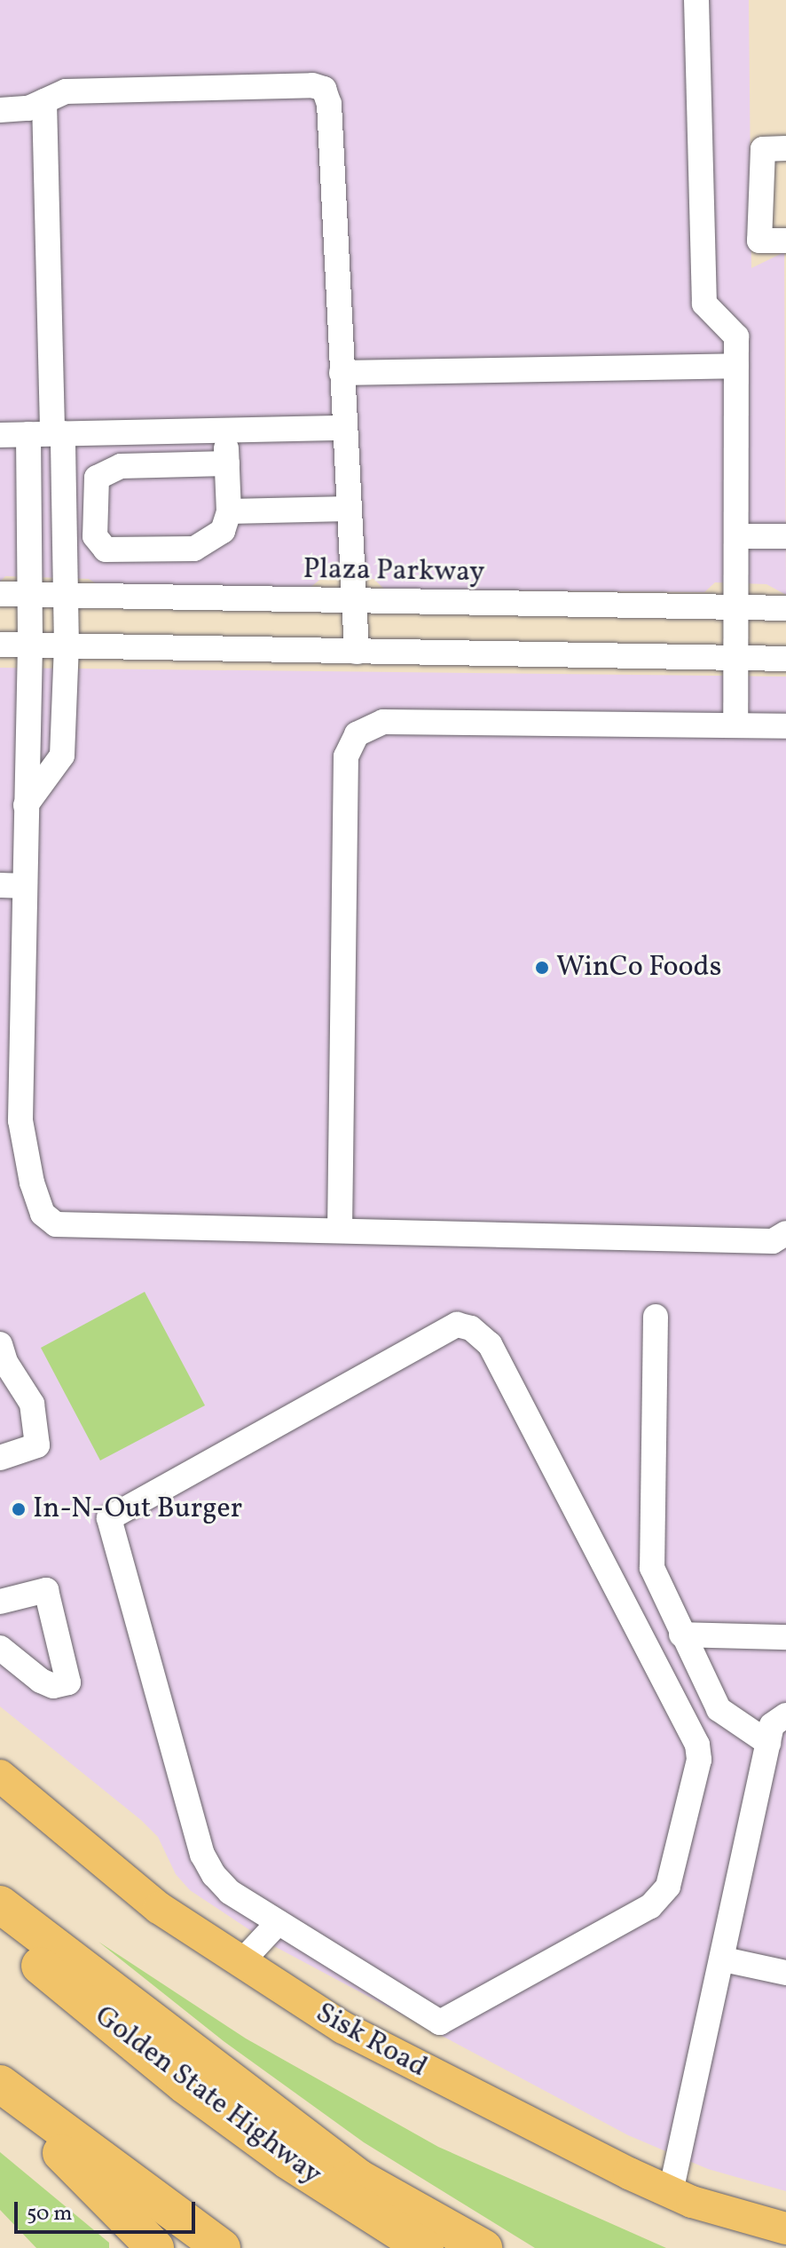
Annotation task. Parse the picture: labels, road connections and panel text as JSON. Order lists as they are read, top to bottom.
{
  "streets": {
    "highway": ["Golden State Highway"],
    "main road": ["Sisk Road"],
    "street": ["Plaza Parkway"]
  },
  "places": ["WinCo Foods", "In-N-Out Burger"],
  "scale_bar": "50 m"
}
